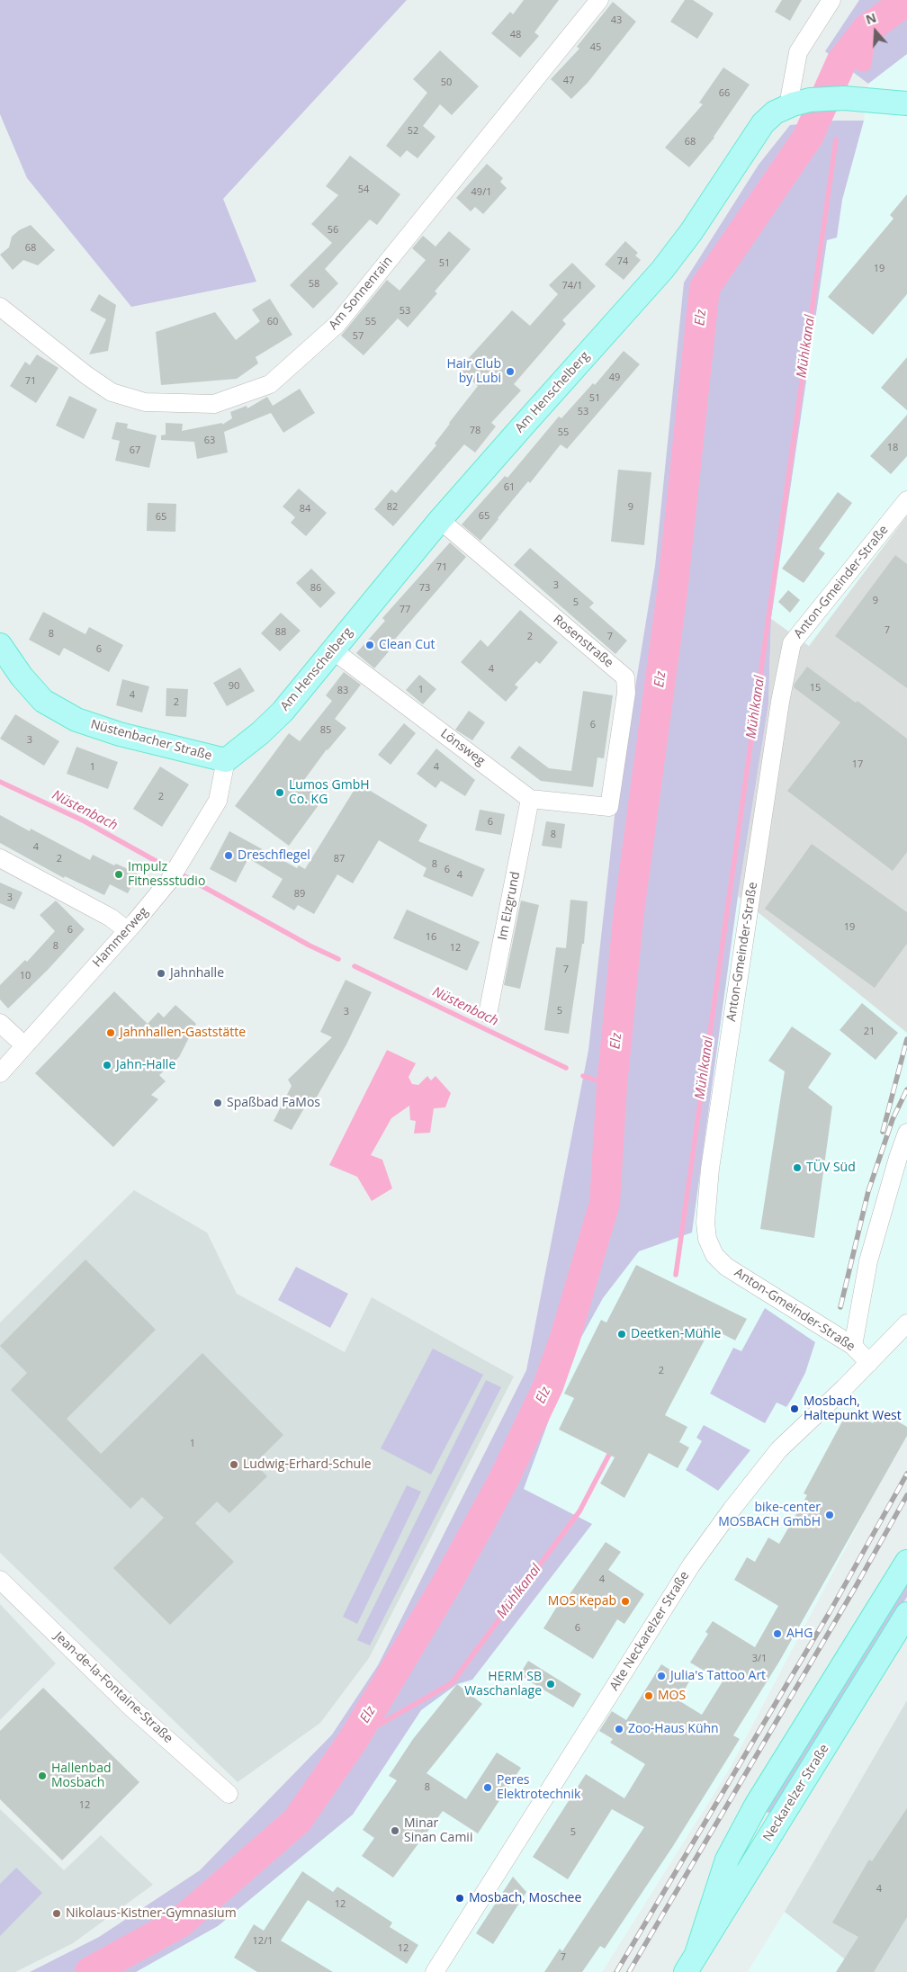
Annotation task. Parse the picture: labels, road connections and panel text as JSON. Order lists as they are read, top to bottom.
{
  "streets": {
    "main road": ["Am Henschelberg", "Nüstenbacher Straße", "Neckarelzer Straße"],
    "street": [
      "Am Sonnenrain",
      "Anton-Gmeinder-Straße",
      "Rosenstraße",
      "Lönsweg",
      "Im Elzgrund",
      "Hammerweg",
      "Alte Neckarelzer Straße",
      "Jean-de-la-Fontaine-Straße"
    ]
  },
  "crossings": [
    ["Am Henschelberg", "Rosenstraße"],
    ["Am Henschelberg", "Nüstenbacher Straße"],
    ["Am Henschelberg", "Lönsweg"],
    ["Am Henschelberg", "Hammerweg"],
    ["Anton-Gmeinder-Straße", "Alte Neckarelzer Straße"],
    ["Rosenstraße", "Lönsweg"],
    ["Rosenstraße", "Im Elzgrund"],
    ["Nüstenbacher Straße", "Hammerweg"],
    ["Lönsweg", "Im Elzgrund"]
  ],
  "water": ["Elz", "Mühlkanal", "Nüstenbach"],
  "places": [
    "Hair Club by Lubi",
    "Clean Cut",
    "Lumos GmbH Co. KG",
    "Dreschflegel",
    "Impulz Fitnessstudio",
    "Jahnhalle",
    "Jahnhallen-Gaststätte",
    "Jahn-Halle",
    "Spaßbad FaMos",
    "TÜV Süd",
    "Deetken-Mühle",
    "Mosbach, Haltepunkt West",
    "Ludwig-Erhard-Schule",
    "bike-center MOSBACH GmbH",
    "MOS Kepab",
    "AHG",
    "Julia's Tattoo Art",
    "HERM SB Waschanlage",
    "MOS",
    "Zoo-Haus Kühn",
    "Hallenbad Mosbach",
    "Peres Elektrotechnik",
    "Minar Sinan Camii",
    "Mosbach, Moschee",
    "Nikolaus-Kistner-Gymnasium"
  ],
  "house_numbers": [
    "43",
    "48",
    "45",
    "47",
    "50",
    "66",
    "52",
    "68",
    "54",
    "49/1",
    "56",
    "68",
    "74",
    "51",
    "19",
    "58",
    "74/1",
    "53",
    "60",
    "55",
    "57",
    "49",
    "71",
    "51",
    "53",
    "78",
    "55",
    "63",
    "18",
    "67",
    "61",
    "82",
    "9",
    "84",
    "65",
    "65",
    "71",
    "3",
    "86",
    "73",
    "9",
    "5",
    "77",
    "7",
    "88",
    "8",
    "2",
    "7",
    "6",
    "4",
    "90",
    "15",
    "1",
    "83",
    "4",
    "2",
    "6",
    "85",
    "3",
    "17",
    "1",
    "4",
    "2",
    "6",
    "8",
    "4",
    "2",
    "87",
    "8",
    "6",
    "4",
    "89",
    "3",
    "19",
    "6",
    "16",
    "8",
    "12",
    "7",
    "10",
    "5",
    "3",
    "21",
    "2",
    "1",
    "4",
    "6",
    "3/1",
    "8",
    "12",
    "5",
    "4",
    "12",
    "12/1",
    "12",
    "7"
  ],
  "north": "top"
}
